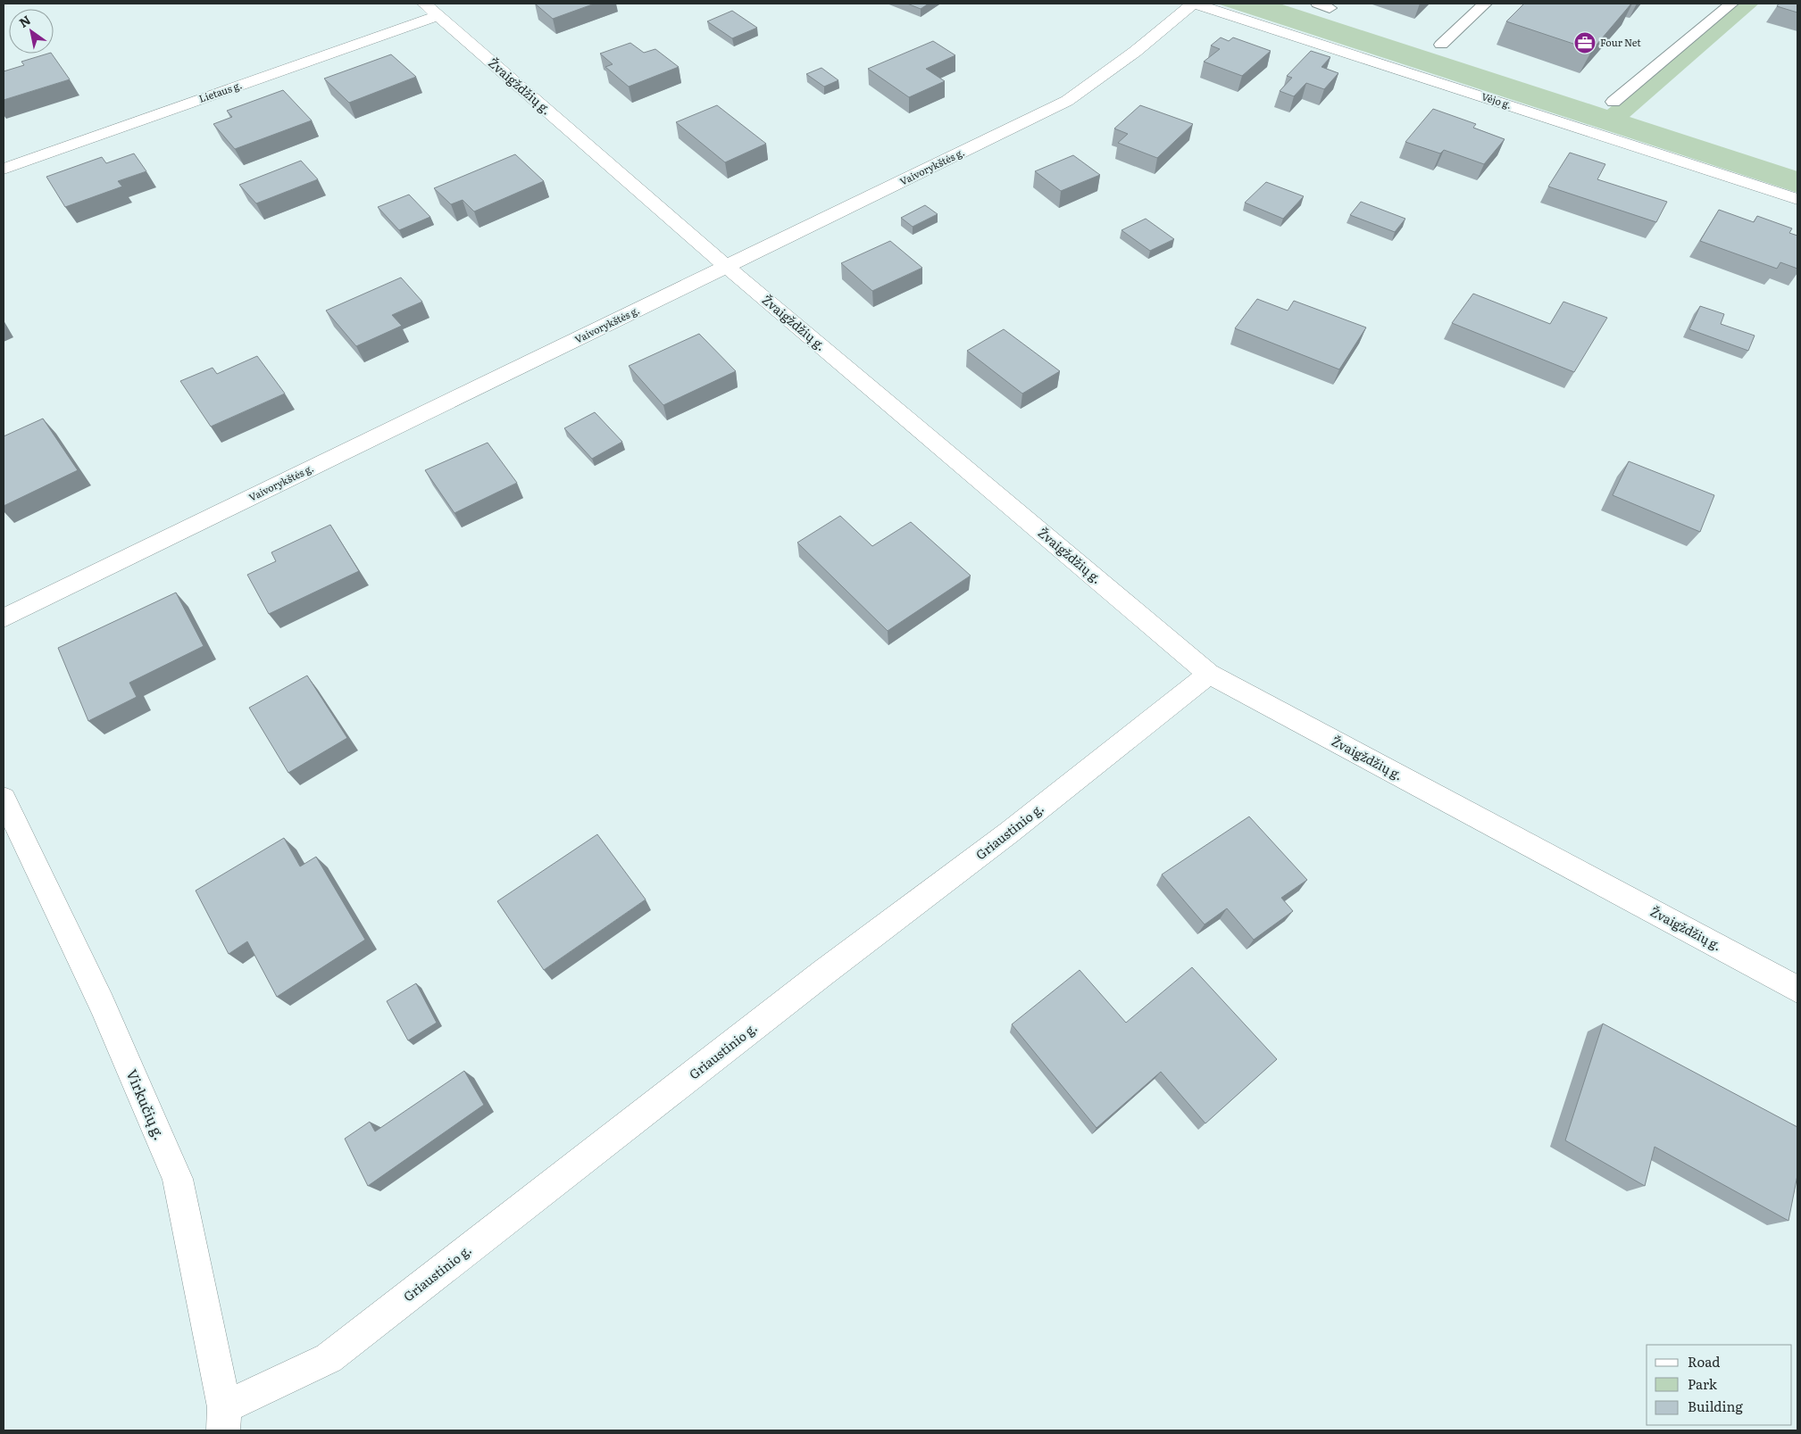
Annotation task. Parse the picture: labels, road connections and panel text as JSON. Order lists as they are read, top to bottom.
{
  "streets": {
    "street": [
      "Žvaigždžių g.",
      "Lietaus g.",
      "Vėjo g.",
      "Vaivorykštės g.",
      "Griaustinio g.",
      "Virkučių g."
    ]
  },
  "crossings": [
    ["Žvaigždžių g.", "Lietaus g."],
    ["Žvaigždžių g.", "Vaivorykštės g."],
    ["Žvaigždžių g.", "Griaustinio g."],
    ["Vėjo g.", "Vaivorykštės g."],
    ["Griaustinio g.", "Virkučių g."]
  ],
  "places": {
    "office": ["Four Net"]
  },
  "legend": ["Road", "Park", "Building"],
  "north": "top left"
}
